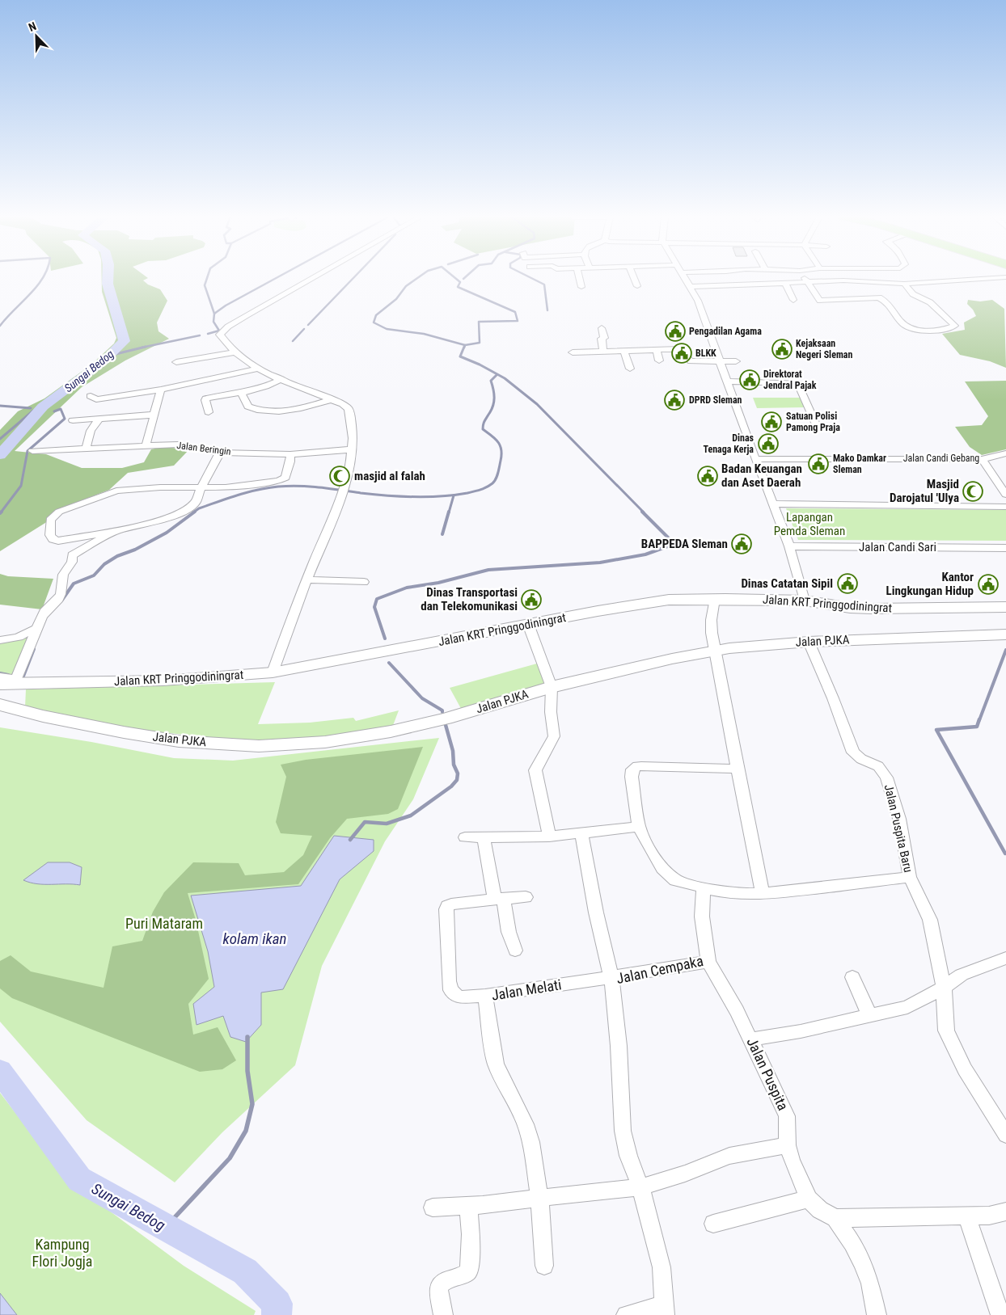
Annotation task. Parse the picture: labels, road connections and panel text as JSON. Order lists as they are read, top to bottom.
{
  "streets": {
    "main road": ["Jalan KRT Pringgodiningrat", "Jalan PJKA"],
    "street": [
      "Jalan Beringin",
      "Jalan Candi Gebang",
      "Jalan Candi Sari",
      "Jalan Puspita Baru",
      "Jalan Cempaka",
      "Jalan Melati",
      "Jalan Puspita"
    ]
  },
  "crossings": [
    ["Jalan PJKA", "Jalan Puspita Baru"],
    ["Jalan Cempaka", "Jalan Melati"],
    ["Jalan Cempaka", "Jalan Puspita"]
  ],
  "water": ["Sungai Bedog", "kolam ikan"],
  "parks": ["Lapangan Pemda Sleman", "Puri Mataram", "Kampung Flori Jogja"],
  "places": {
    "public building": [
      "Pengadilan Agama",
      "Kejaksaan Negeri Sleman",
      "BLKK",
      "Direktorat Jendral Pajak",
      "DPRD Sleman",
      "Satuan Polisi Pamong Praja",
      "Dinas Tenaga Kerja",
      "Mako Damkar Sleman",
      "Badan Keuangan dan Aset Daerah",
      "BAPPEDA Sleman",
      "Dinas Catatan Sipil",
      "Kantor Lingkungan Hidup",
      "Dinas Transportasi dan Telekomunikasi"
    ],
    "mosque": ["masjid al falah", "Masjid Darojatul 'Ulya"]
  },
  "north": "top left"
}
